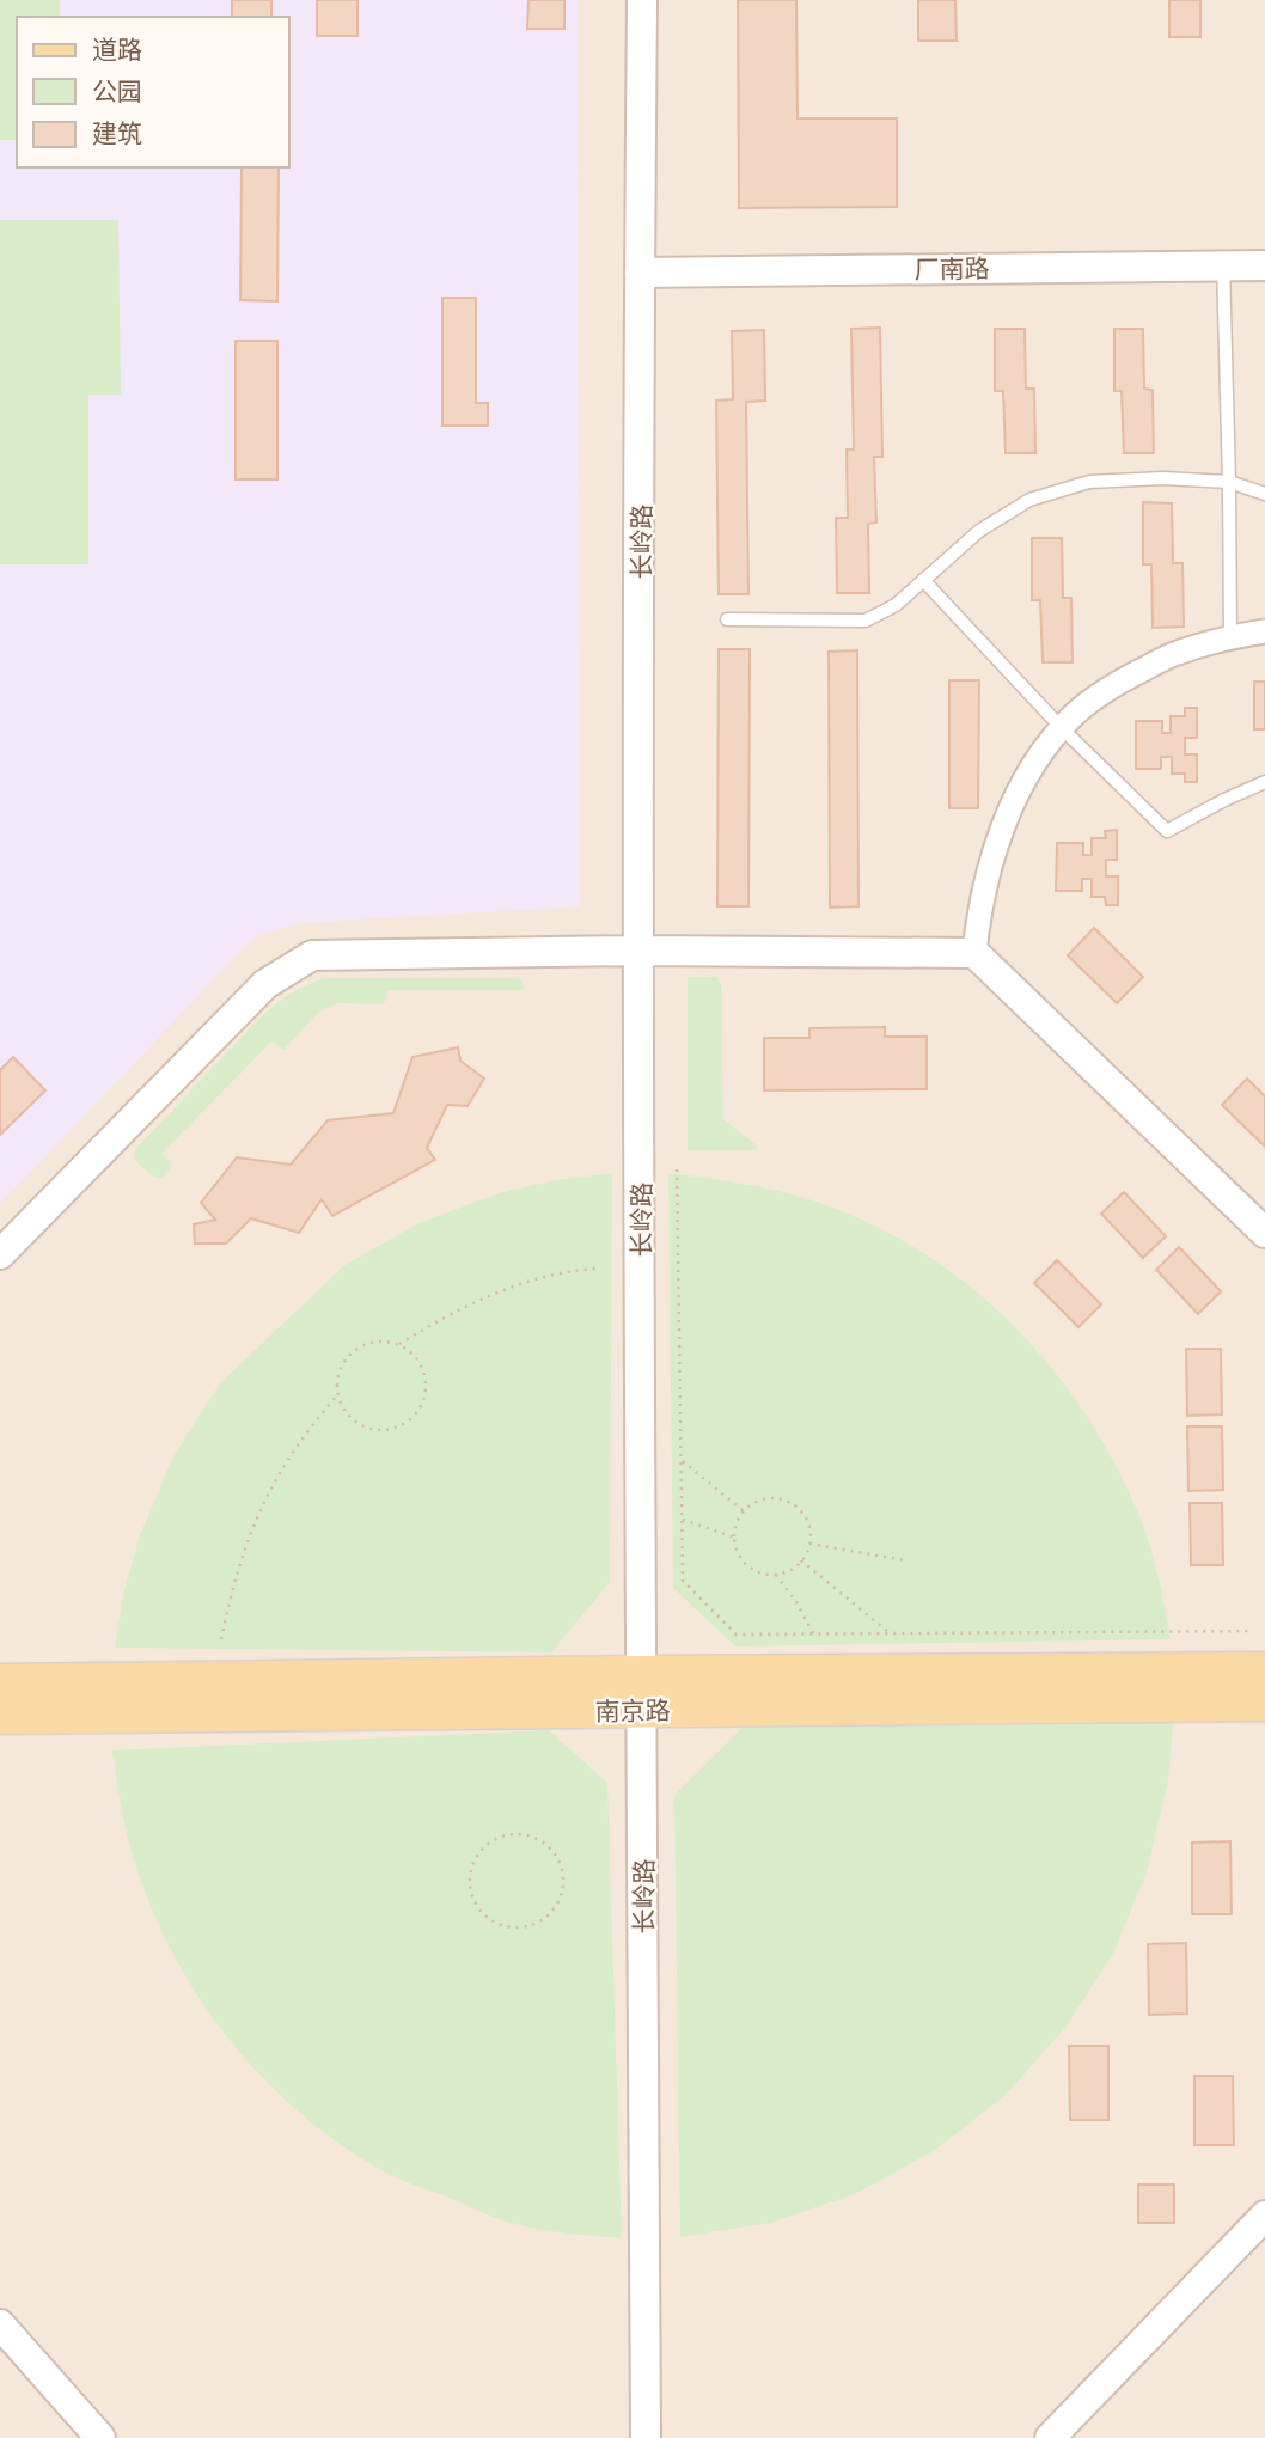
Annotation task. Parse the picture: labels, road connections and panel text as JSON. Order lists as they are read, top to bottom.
{
  "streets": {
    "main road": ["南京路"],
    "street": ["厂南路", "长岭路"]
  },
  "crossings": [
    ["厂南路", "长岭路"],
    ["长岭路", "南京路"]
  ],
  "legend": ["道路", "公园", "建筑"]
}
